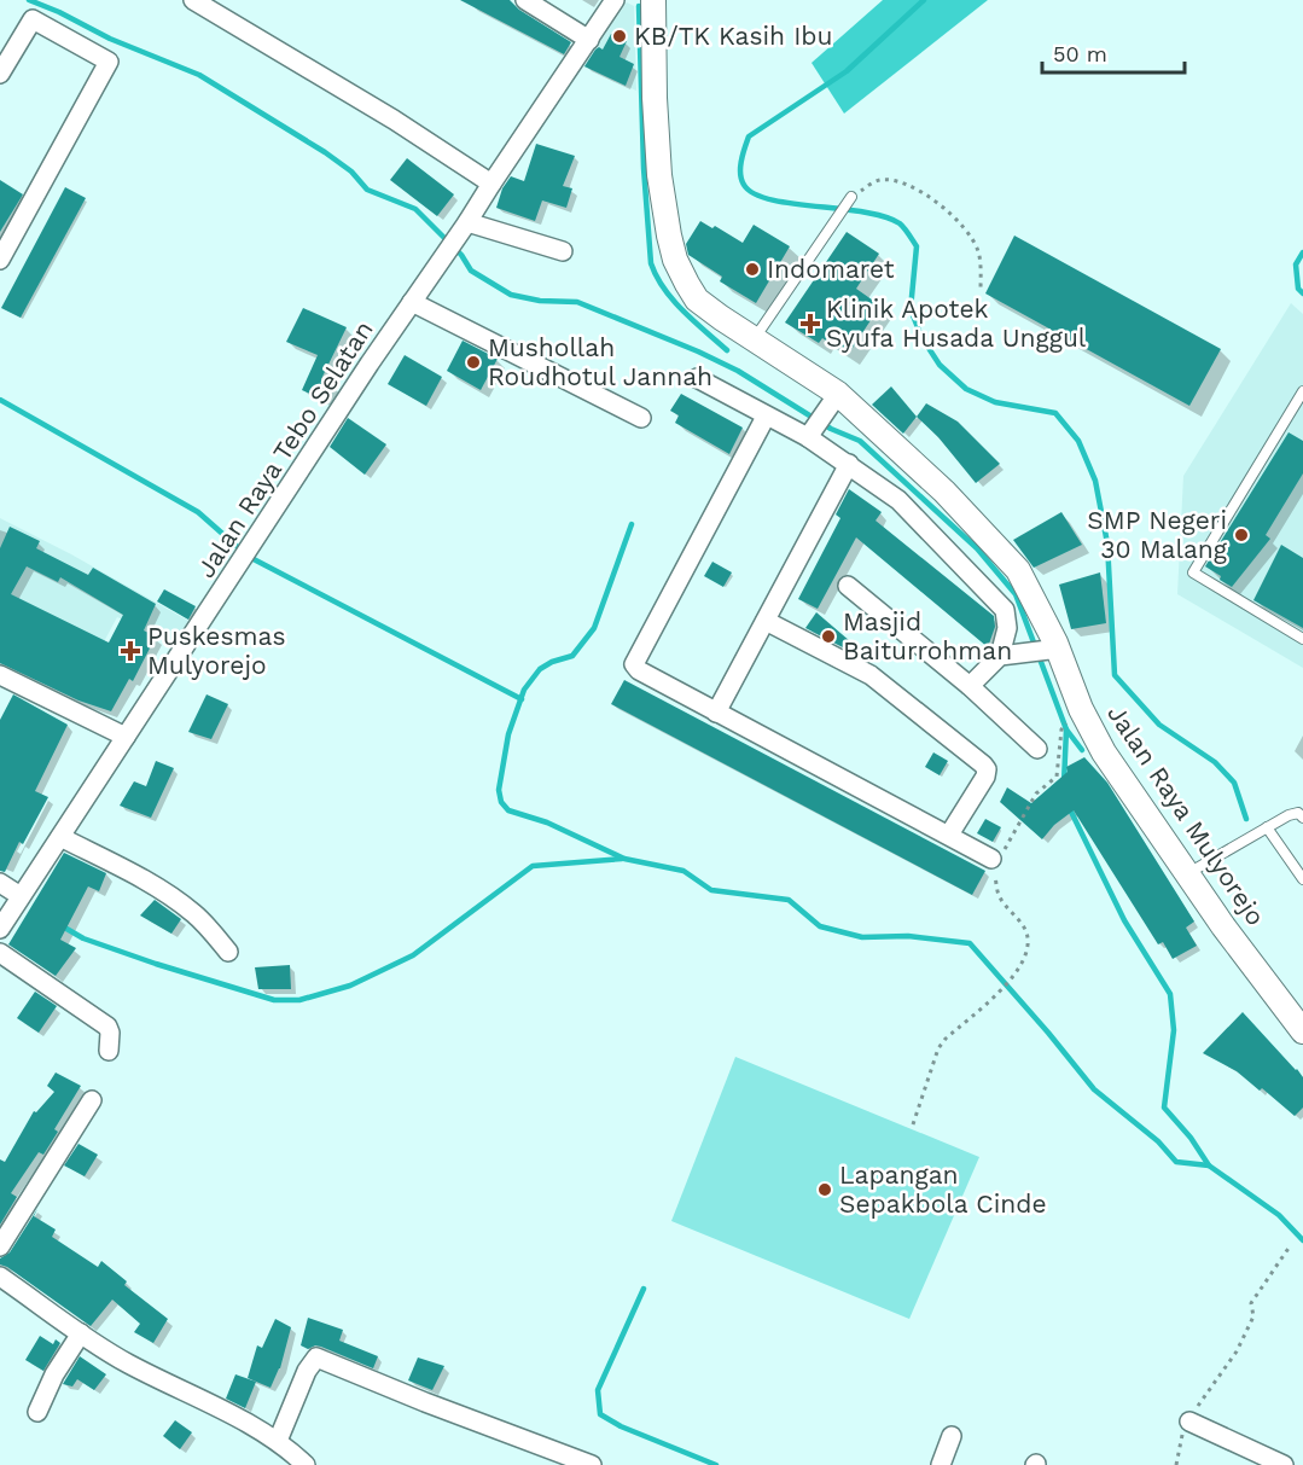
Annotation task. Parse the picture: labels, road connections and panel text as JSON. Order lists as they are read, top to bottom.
{
  "streets": {
    "main road": ["Jalan Raya Mulyorejo"],
    "street": ["Jalan Raya Tebo Selatan"]
  },
  "places": {
    "other": [
      "KB/TK Kasih Ibu",
      "Indomaret",
      "Mushollah Roudhotul Jannah",
      "SMP Negeri 30 Malang",
      "Masjid Baiturrohman",
      "Lapangan Sepakbola Cinde"
    ],
    "health": ["Klinik Apotek Syufa Husada Unggul", "Puskesmas Mulyorejo"]
  },
  "scale_bar": "50 m"
}
